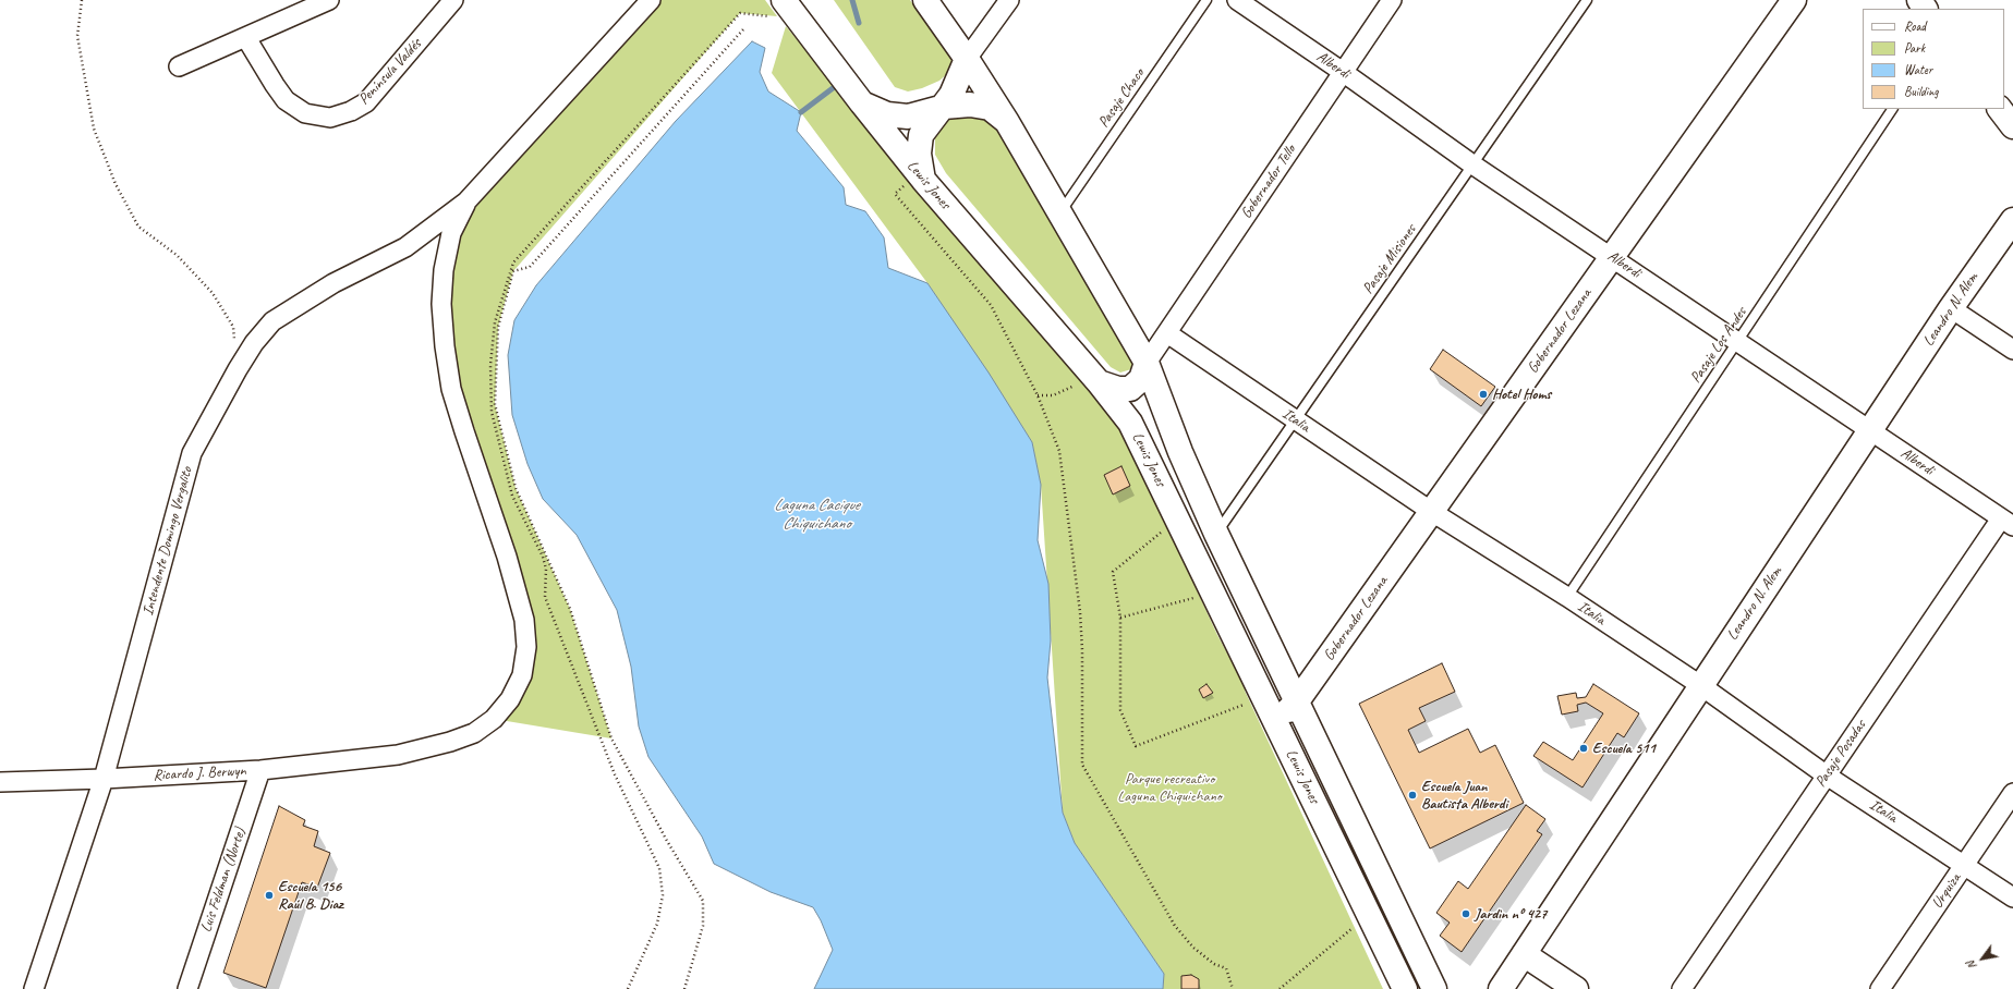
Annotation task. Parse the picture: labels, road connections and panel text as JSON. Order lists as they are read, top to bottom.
{
  "streets": {
    "street": [
      "Alberdi",
      "Península Valdés",
      "Gobernador Tello",
      "Lewis Jones",
      "Leandro N. Alem",
      "Gobernador Lezana",
      "Italia",
      "Intendente Domingo Vergalito",
      "Pasaje Posadas",
      "Ricardo J. Berwyn",
      "Luis Feldman (Norte)",
      "Urquiza"
    ],
    "lane": ["Pasaje Chaco", "Pasaje Misiones", "Pasaje Los Andes"]
  },
  "crossings": [
    ["Alberdi", "Gobernador Tello"],
    ["Alberdi", "Pasaje Misiones"],
    ["Alberdi", "Leandro N. Alem"],
    ["Alberdi", "Gobernador Lezana"],
    ["Alberdi", "Pasaje Los Andes"],
    ["Alberdi", "Pasaje Posadas"],
    ["Pasaje Chaco", "Lewis Jones"],
    ["Gobernador Tello", "Lewis Jones"],
    ["Gobernador Tello", "Italia"],
    ["Lewis Jones", "Pasaje Misiones"],
    ["Lewis Jones", "Gobernador Lezana"],
    ["Pasaje Misiones", "Italia"],
    ["Leandro N. Alem", "Italia"],
    ["Gobernador Lezana", "Italia"],
    ["Pasaje Los Andes", "Italia"],
    ["Italia", "Pasaje Posadas"],
    ["Italia", "Urquiza"],
    ["Intendente Domingo Vergalito", "Ricardo J. Berwyn"],
    ["Ricardo J. Berwyn", "Luis Feldman (Norte)"]
  ],
  "water": ["Laguna Cacique Chiquichano"],
  "parks": ["Parque recreativo Laguna Chiquichano"],
  "places": [
    "Hotel Homs",
    "Escuela 511",
    "Escuela Juan Bautista Alberdi",
    "Escuela 156 Raúl B. Diaz",
    "Jardìn nº 427"
  ],
  "legend": [
    "Road",
    "Park",
    "Water",
    "Building"
  ],
  "north": "bottom left"
}
